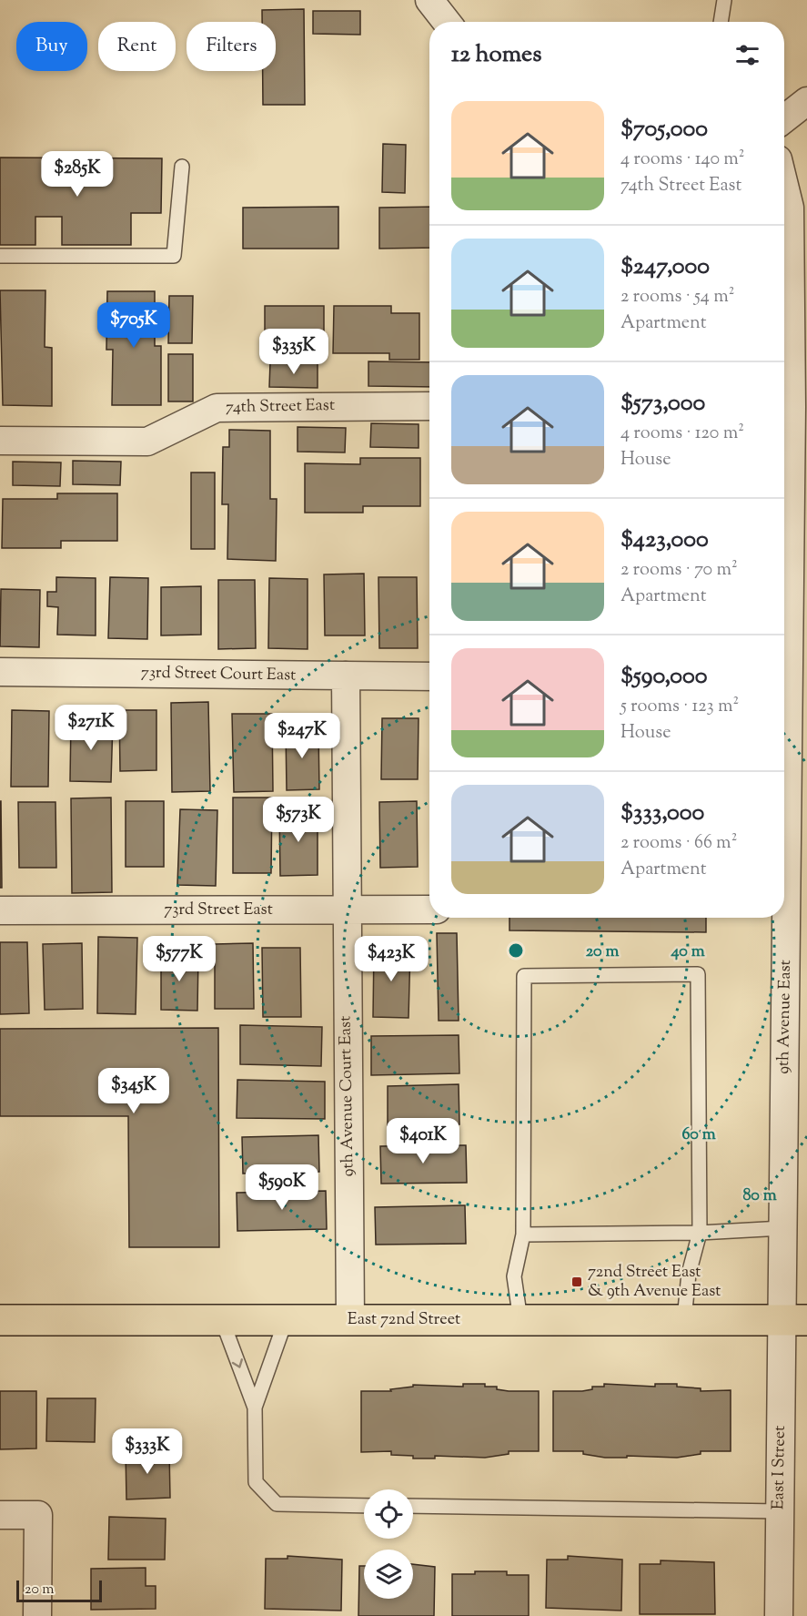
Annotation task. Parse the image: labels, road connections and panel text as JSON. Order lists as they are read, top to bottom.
{
  "streets": {
    "main road": ["East 72nd Street"],
    "street": [
      "74th Street East",
      "73rd Street Court East",
      "73rd Street East",
      "9th Avenue East",
      "9th Avenue Court East",
      "East I Street"
    ]
  },
  "crossings": [
    ["73rd Street Court East", "9th Avenue Court East"],
    ["73rd Street East", "9th Avenue Court East"],
    ["9th Avenue East", "East 72nd Street"],
    ["9th Avenue East", "East I Street"],
    ["9th Avenue Court East", "East 72nd Street"],
    ["East 72nd Street", "East I Street"]
  ],
  "places": {
    "transit": ["72nd Street East & 9th Avenue East"]
  },
  "scale_bar": "20 m",
  "page": {
    "chip": ["Buy", "Rent", "Filters"],
    "heading": "12 homes",
    "list": [
      {
        "name": "$705,000",
        "note": "4 rooms · 140 m² · 74th Street East"
      },
      {
        "name": "$247,000",
        "note": "2 rooms · 54 m² · Apartment"
      },
      {
        "name": "$573,000",
        "note": "4 rooms · 120 m² · House"
      },
      {
        "name": "$423,000",
        "note": "2 rooms · 70 m² · Apartment"
      },
      {
        "name": "$590,000",
        "note": "5 rooms · 123 m² · House"
      },
      {
        "name": "$333,000",
        "note": "2 rooms · 66 m² · Apartment"
      }
    ],
    "price": [
      "$285K",
      "$705K",
      "$335K",
      "$271K",
      "$247K",
      "$573K",
      "$577K",
      "$423K",
      "$345K",
      "$401K",
      "$590K",
      "$333K"
    ],
    "scale": "20 m"
  },
  "rings": [
    "20 m",
    "40 m",
    "60 m",
    "80 m"
  ]
}
